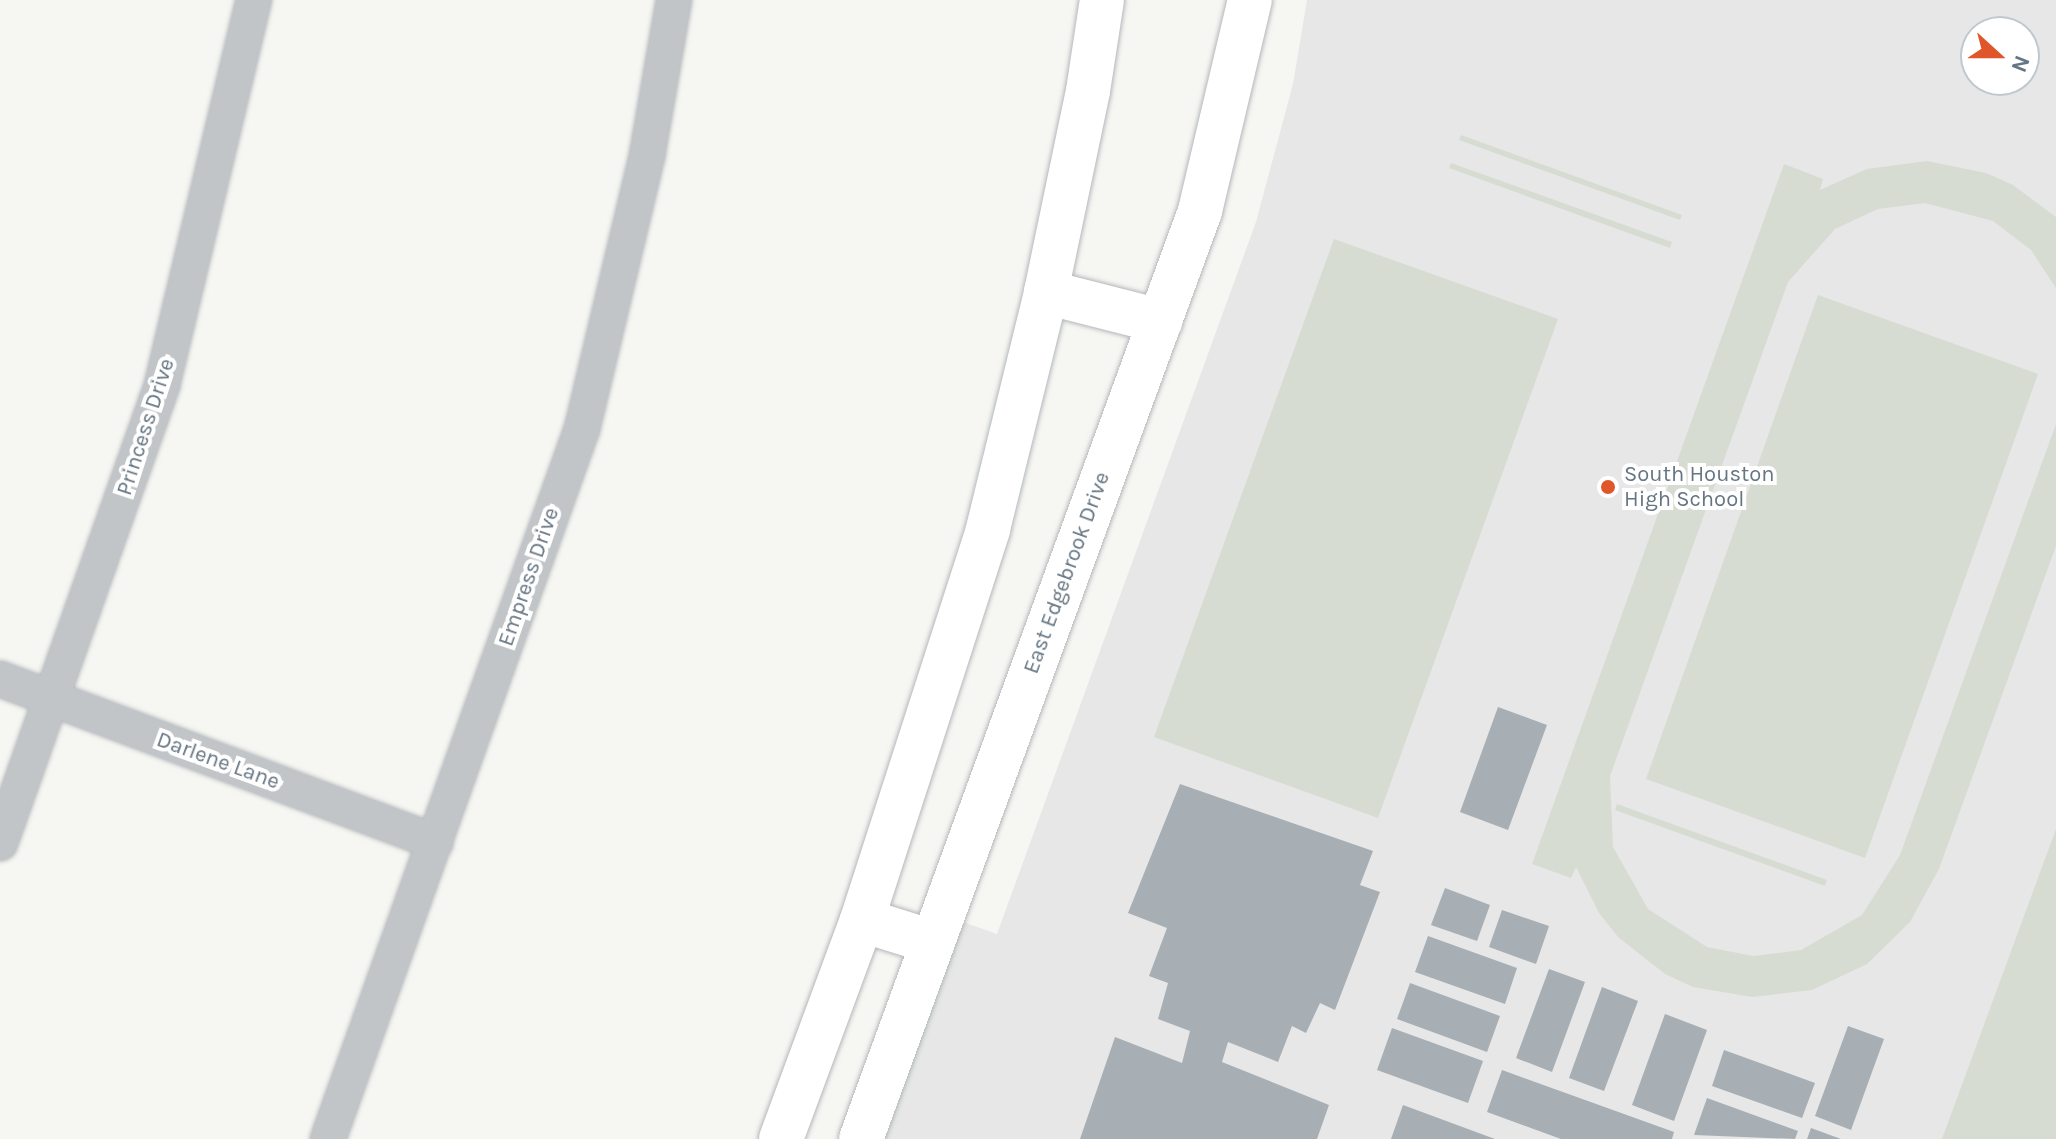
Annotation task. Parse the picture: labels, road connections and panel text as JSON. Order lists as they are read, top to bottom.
{
  "streets": {
    "main road": ["East Edgebrook Drive"],
    "street": ["Princess Drive", "Empress Drive", "Darlene Lane"]
  },
  "crossings": [
    ["Princess Drive", "Darlene Lane"],
    ["Empress Drive", "Darlene Lane"]
  ],
  "places": ["South Houston High School"],
  "north": "right"
}
